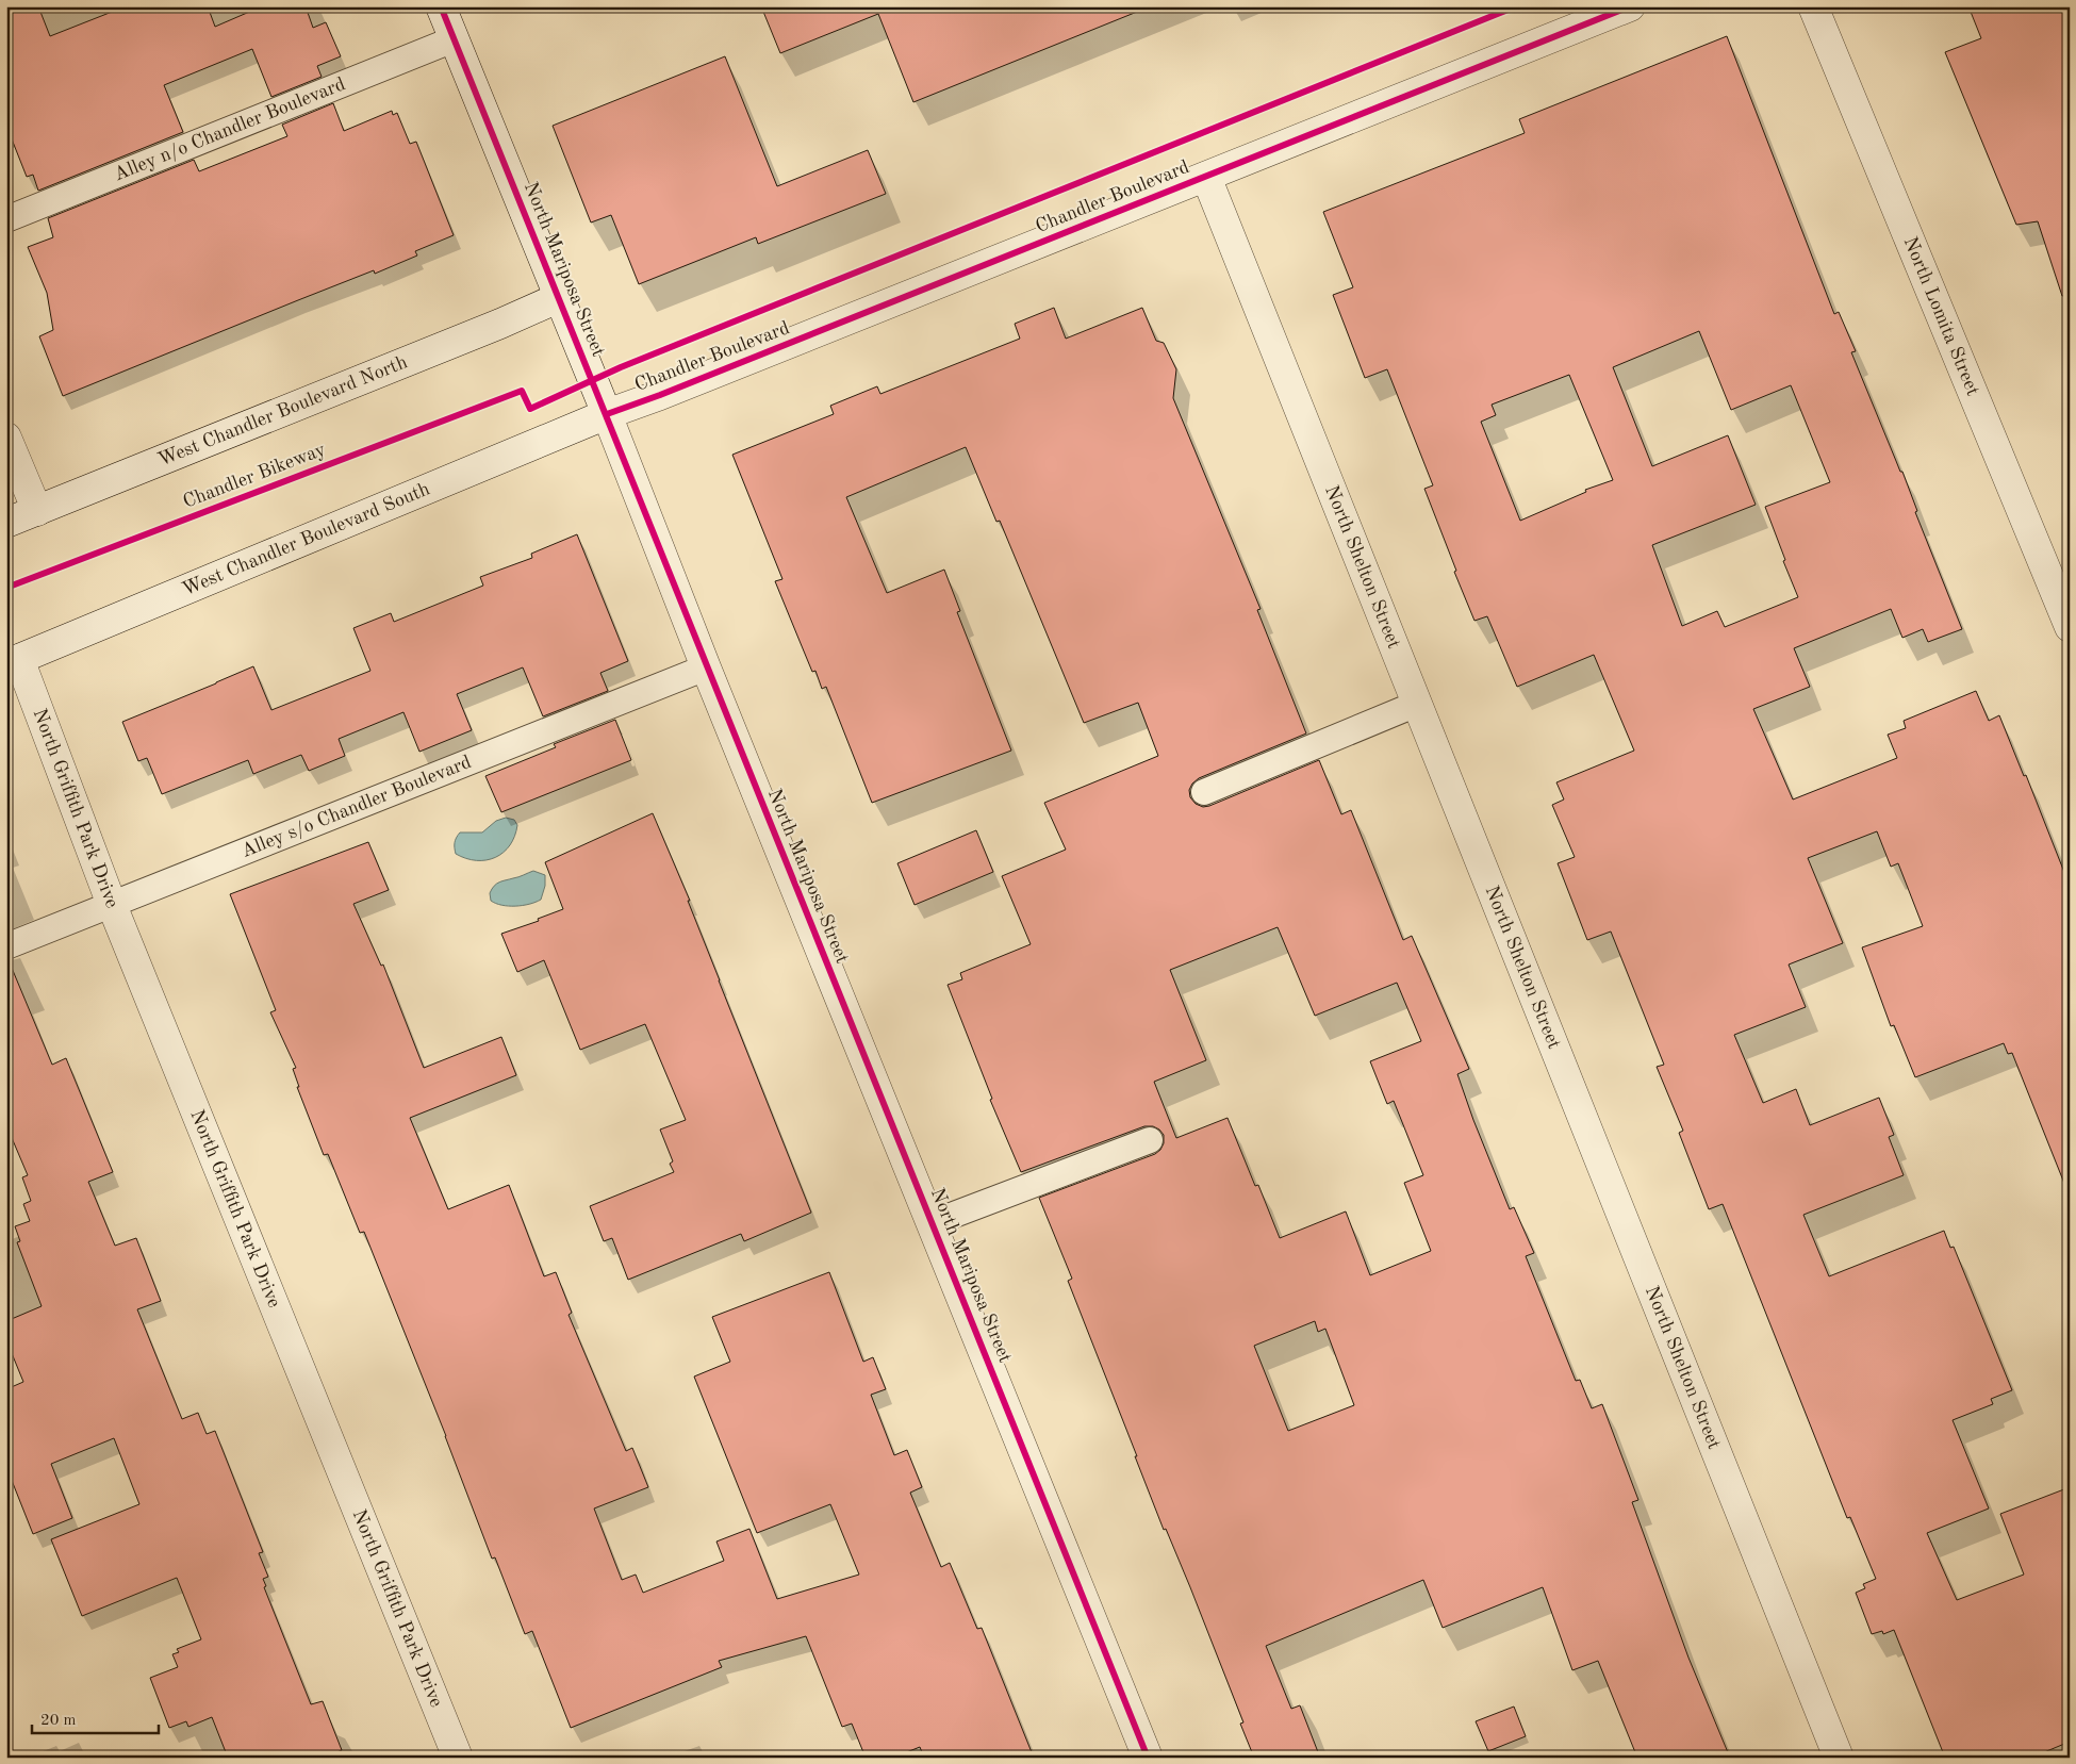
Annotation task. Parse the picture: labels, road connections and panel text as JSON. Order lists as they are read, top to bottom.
{
  "streets": {
    "street": [
      "Chandler Boulevard",
      "North Mariposa Street",
      "North Lomita Street",
      "West Chandler Boulevard North",
      "West Chandler Boulevard South",
      "North Shelton Street",
      "North Griffith Park Drive"
    ],
    "lane": ["Alley n/o Chandler Boulevard", "Alley s/o Chandler Boulevard"],
    "cycle path": ["Chandler Bikeway"]
  },
  "crossings": [
    ["Alley n/o Chandler Boulevard", "North Mariposa Street"],
    ["Chandler Boulevard", "North Mariposa Street"],
    ["Chandler Boulevard", "West Chandler Boulevard South"],
    ["Chandler Boulevard", "North Shelton Street"],
    ["North Mariposa Street", "West Chandler Boulevard North"],
    ["North Mariposa Street", "West Chandler Boulevard South"],
    ["North Mariposa Street", "Alley s/o Chandler Boulevard"],
    ["West Chandler Boulevard South", "North Griffith Park Drive"],
    ["Alley s/o Chandler Boulevard", "North Griffith Park Drive"]
  ],
  "scale_bar": "20 m"
}
